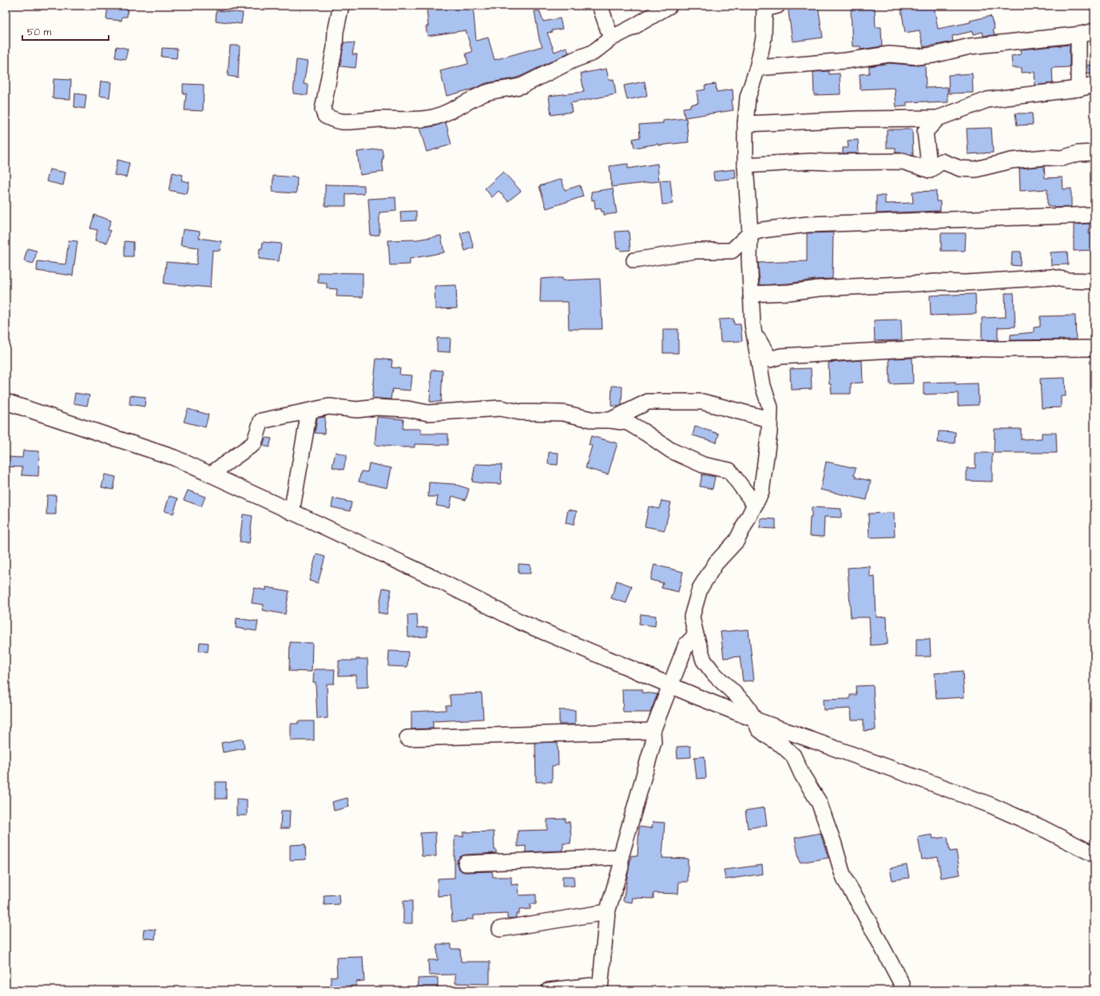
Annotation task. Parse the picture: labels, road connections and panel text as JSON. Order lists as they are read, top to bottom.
{
  "scale_bar": "50 m"
}
